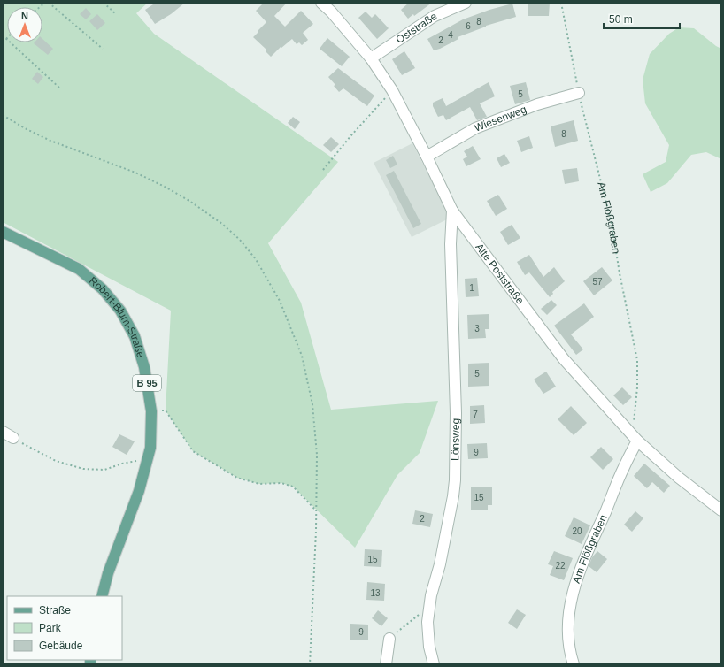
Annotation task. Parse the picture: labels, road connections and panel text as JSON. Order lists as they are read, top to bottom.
{
  "streets": {
    "main road": ["Robert-Blum-Straße", "B 95"],
    "street": [
      "Oststraße",
      "Wiesenweg",
      "Am Flößgraben",
      "Alte Poststraße",
      "Lönsweg"
    ]
  },
  "crossings": [
    ["Oststraße", "Alte Poststraße"],
    ["Wiesenweg", "Am Flößgraben"],
    ["Wiesenweg", "Alte Poststraße"],
    ["Am Flößgraben", "Alte Poststraße"],
    ["Alte Poststraße", "Lönsweg"]
  ],
  "house_numbers": [
    "8",
    "6",
    "4",
    "2",
    "5",
    "8",
    "57",
    "1",
    "3",
    "5",
    "7",
    "9",
    "15",
    "2",
    "20",
    "15",
    "22",
    "13",
    "9"
  ],
  "legend": ["Straße", "Park", "Gebäude"],
  "scale_bar": "50 m",
  "north": "top"
}
